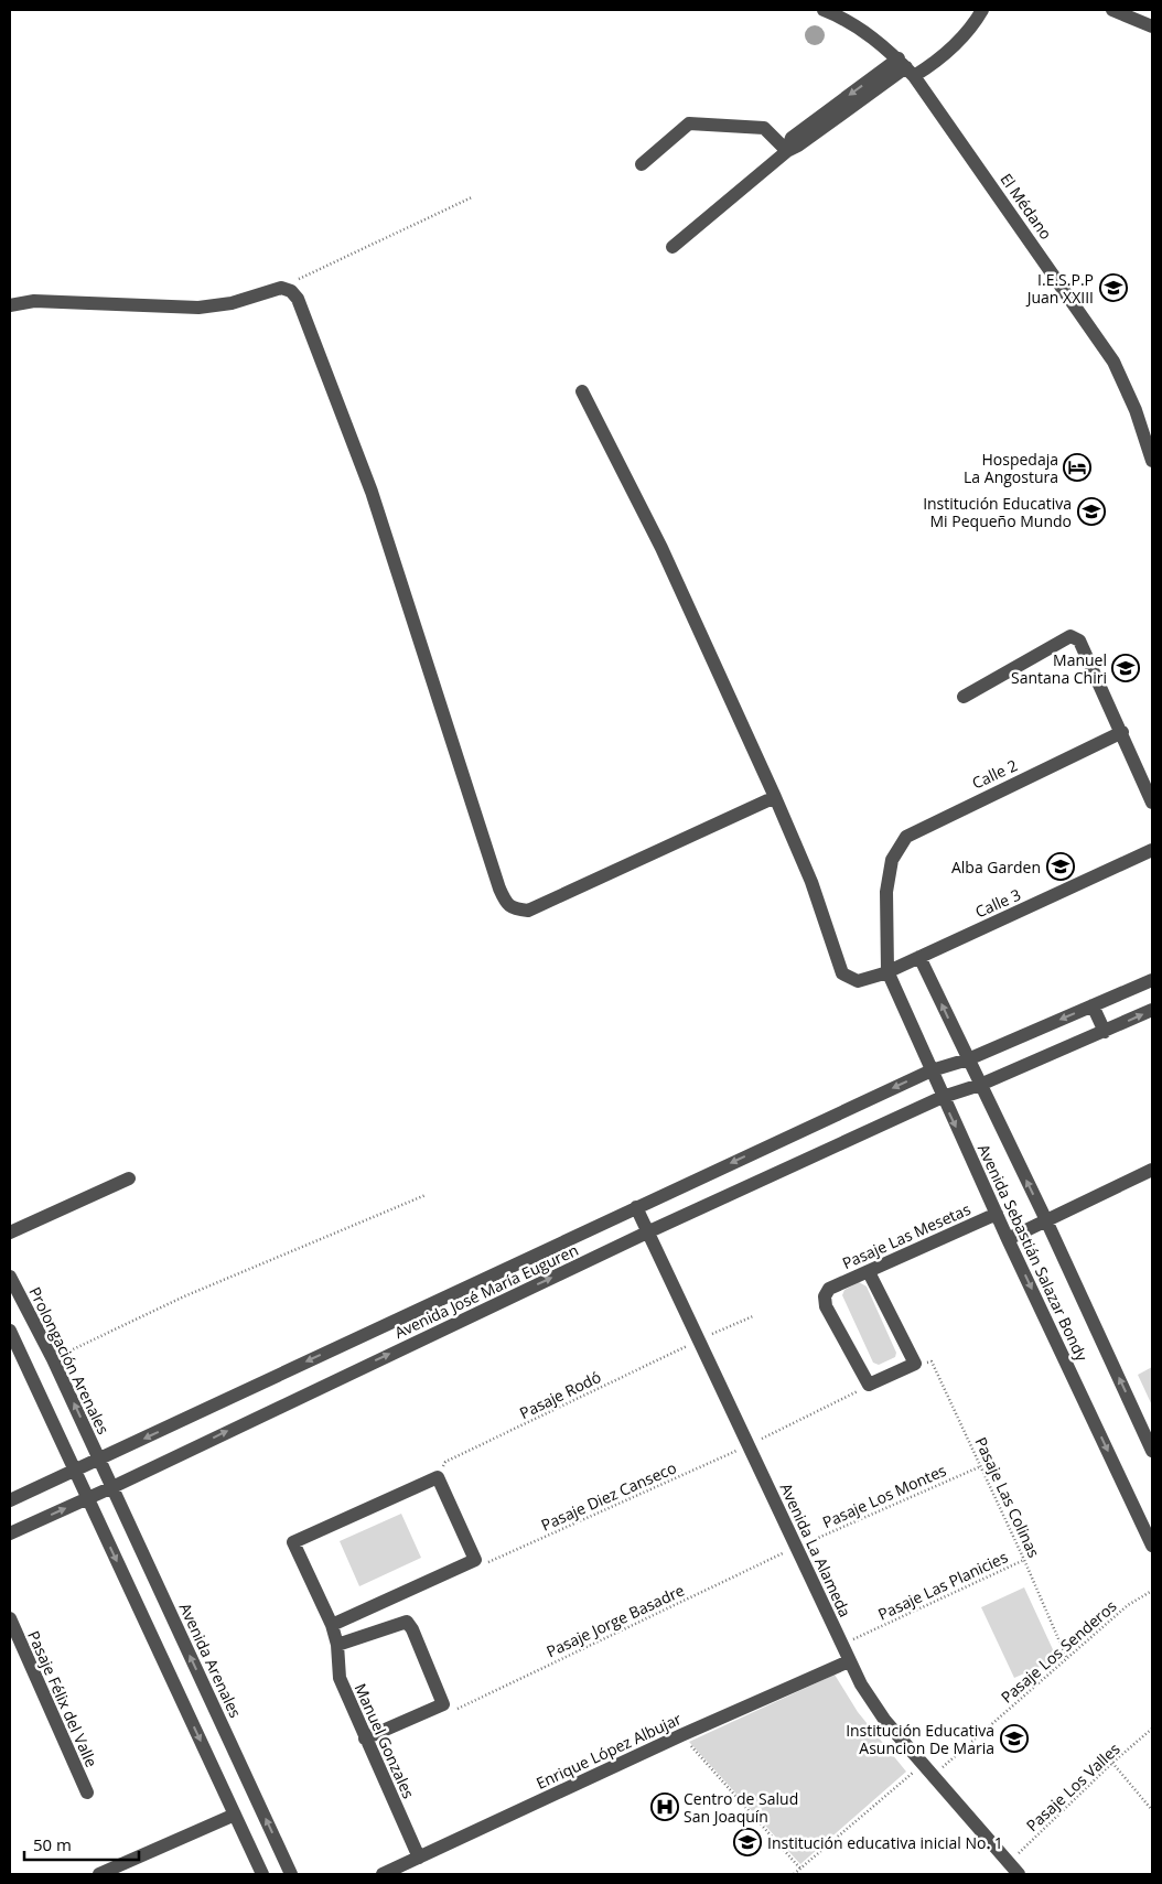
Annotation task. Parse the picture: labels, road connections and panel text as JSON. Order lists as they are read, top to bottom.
{
  "streets": {
    "street": [
      "El Médano",
      "Calle 2",
      "Calle 3",
      "Pasaje Las Mesetas",
      "Avenida Sebastián Salazar Bondy",
      "Avenida José María Euguren",
      "Prolongación Arenales",
      "Avenida La Alameda",
      "Avenida Arenales",
      "Pasaje Félix del Valle",
      "Manuel Gonzales",
      "Enrique López Albujar"
    ],
    "path": [
      "Pasaje Rodó",
      "Pasaje Diez Canseco",
      "Pasaje Los Montes",
      "Pasaje Las Colinas",
      "Pasaje Las Planicies",
      "Pasaje Jorge Basadre",
      "Pasaje Los Senderos",
      "Pasaje Los Valles"
    ]
  },
  "crossings": [
    ["Calle 2", "Calle 3"],
    ["Calle 2", "Avenida Sebastián Salazar Bondy"],
    ["Calle 3", "Avenida Sebastián Salazar Bondy"],
    ["Pasaje Las Mesetas", "Avenida Sebastián Salazar Bondy"],
    ["Pasaje Las Mesetas", "Pasaje Diez Canseco"],
    ["Avenida Sebastián Salazar Bondy", "Avenida José María Euguren"],
    ["Avenida José María Euguren", "Prolongación Arenales"],
    ["Avenida José María Euguren", "Avenida La Alameda"],
    ["Avenida José María Euguren", "Avenida Arenales"],
    ["Prolongación Arenales", "Avenida Arenales"],
    ["Pasaje Rodó", "Avenida La Alameda"],
    ["Pasaje Rodó", "Manuel Gonzales"],
    ["Pasaje Diez Canseco", "Avenida La Alameda"],
    ["Pasaje Los Montes", "Pasaje Las Colinas"],
    ["Pasaje Los Montes", "Avenida La Alameda"],
    ["Pasaje Los Montes", "Pasaje Jorge Basadre"],
    ["Pasaje Las Colinas", "Pasaje Las Planicies"],
    ["Pasaje Las Colinas", "Pasaje Los Senderos"],
    ["Avenida La Alameda", "Pasaje Las Planicies"],
    ["Avenida La Alameda", "Pasaje Jorge Basadre"],
    ["Avenida La Alameda", "Pasaje Los Senderos"],
    ["Avenida La Alameda", "Enrique López Albujar"],
    ["Avenida La Alameda", "Pasaje Los Valles"],
    ["Manuel Gonzales", "Enrique López Albujar"]
  ],
  "places": {
    "school or university": [
      "I.E.S.P.P Juan XXIII",
      "Institución Educativa Mi Pequeño Mundo",
      "Manuel Santana Chiri",
      "Alba Garden",
      "Institución Educativa Asuncion De Maria",
      "Institución educativa inicial No. 1"
    ],
    "hotel": ["Hospedaja La Angostura"],
    "hospital": ["Centro de Salud San Joaquín"]
  },
  "scale_bar": "50 m"
}
